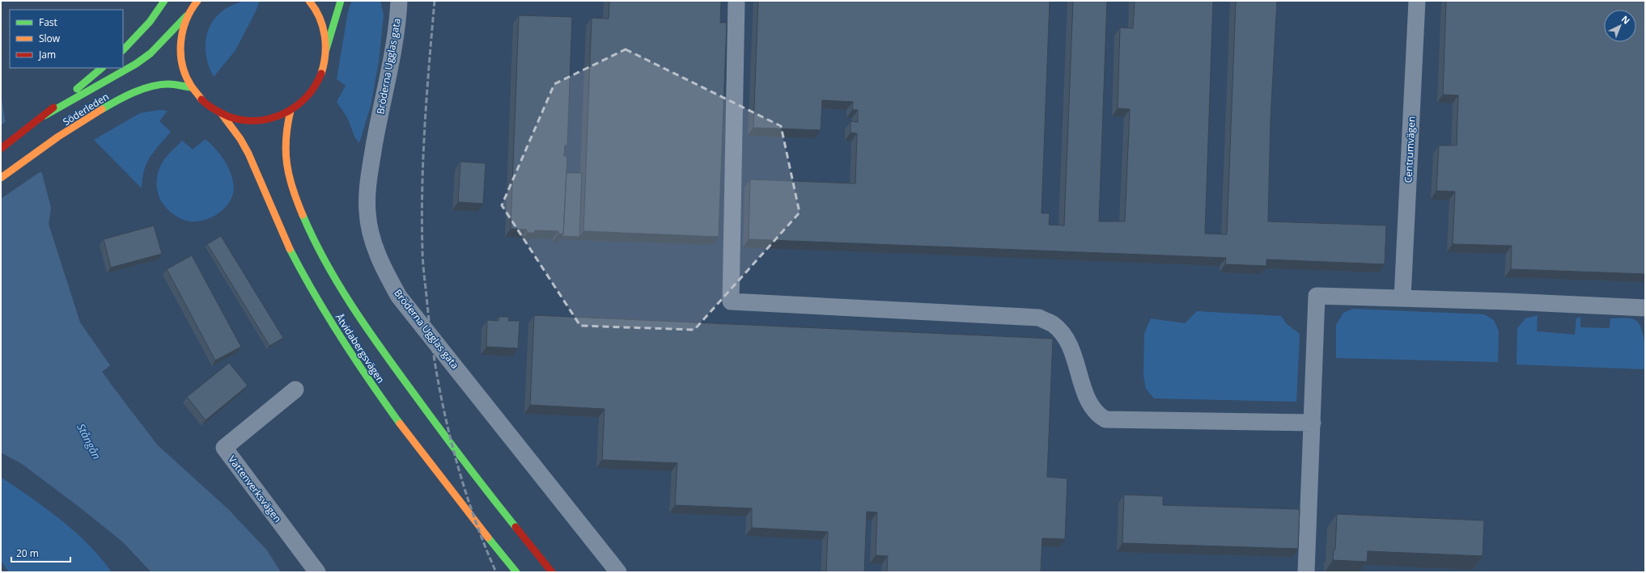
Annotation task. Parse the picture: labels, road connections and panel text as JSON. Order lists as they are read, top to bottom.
{
  "streets": {
    "main road": ["Söderleden", "Åtvidabergsvägen"],
    "street": ["Bröderna Ugglas gata", "Centrumvägen", "Vattenverksvägen"]
  },
  "water": ["Stångån"],
  "legend": ["Fast", "Slow", "Jam"],
  "scale_bar": "20 m",
  "north": "top right"
}
